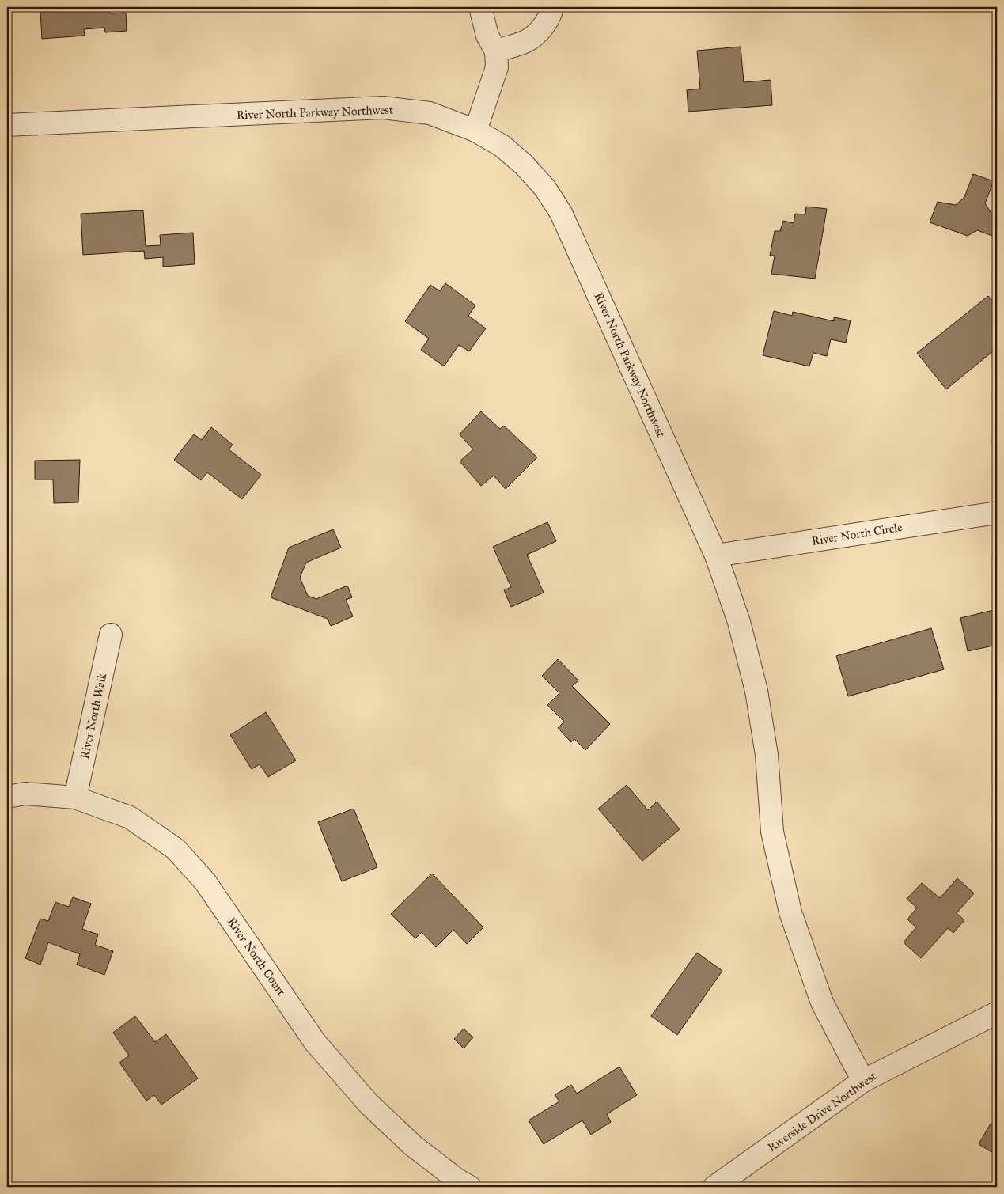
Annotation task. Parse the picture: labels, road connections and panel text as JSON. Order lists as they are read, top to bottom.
{
  "streets": {
    "street": [
      "River North Parkway Northwest",
      "River North Circle",
      "River North Walk",
      "River North Court",
      "Riverside Drive Northwest"
    ]
  },
  "crossings": [
    ["River North Parkway Northwest", "River North Circle"],
    ["River North Parkway Northwest", "Riverside Drive Northwest"],
    ["River North Walk", "River North Court"]
  ]
}
